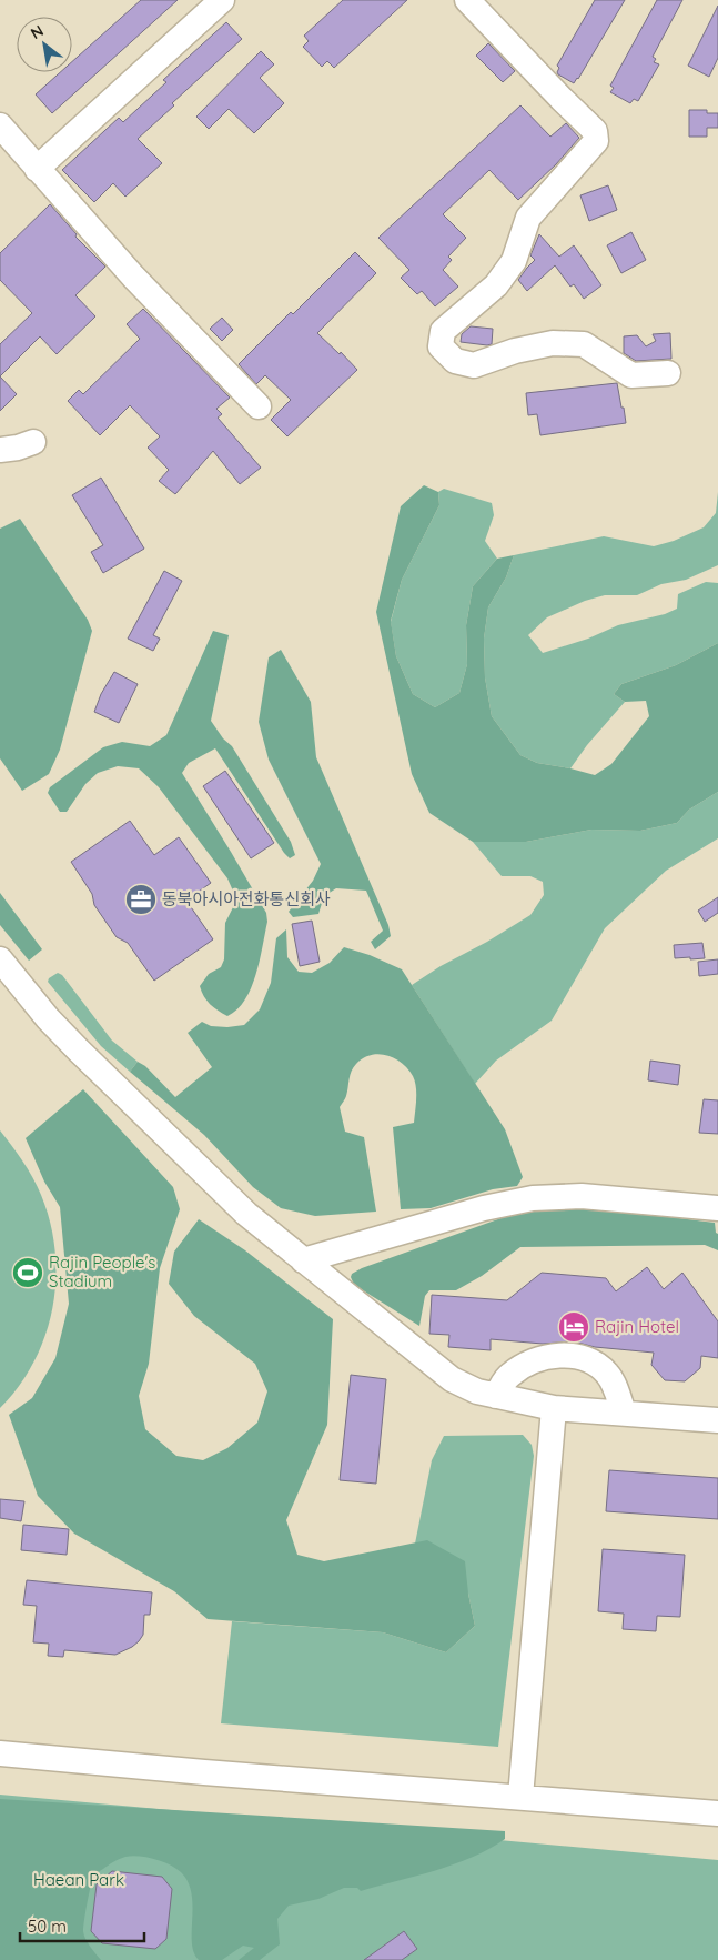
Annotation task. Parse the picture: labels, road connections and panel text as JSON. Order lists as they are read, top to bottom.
{
  "parks": ["Haean Park"],
  "places": {
    "office": ["동북아시아전화통신회사"],
    "sports": ["Rajin People's Stadium"],
    "hotel": ["Rajin Hotel"]
  },
  "scale_bar": "50 m",
  "north": "top left"
}
